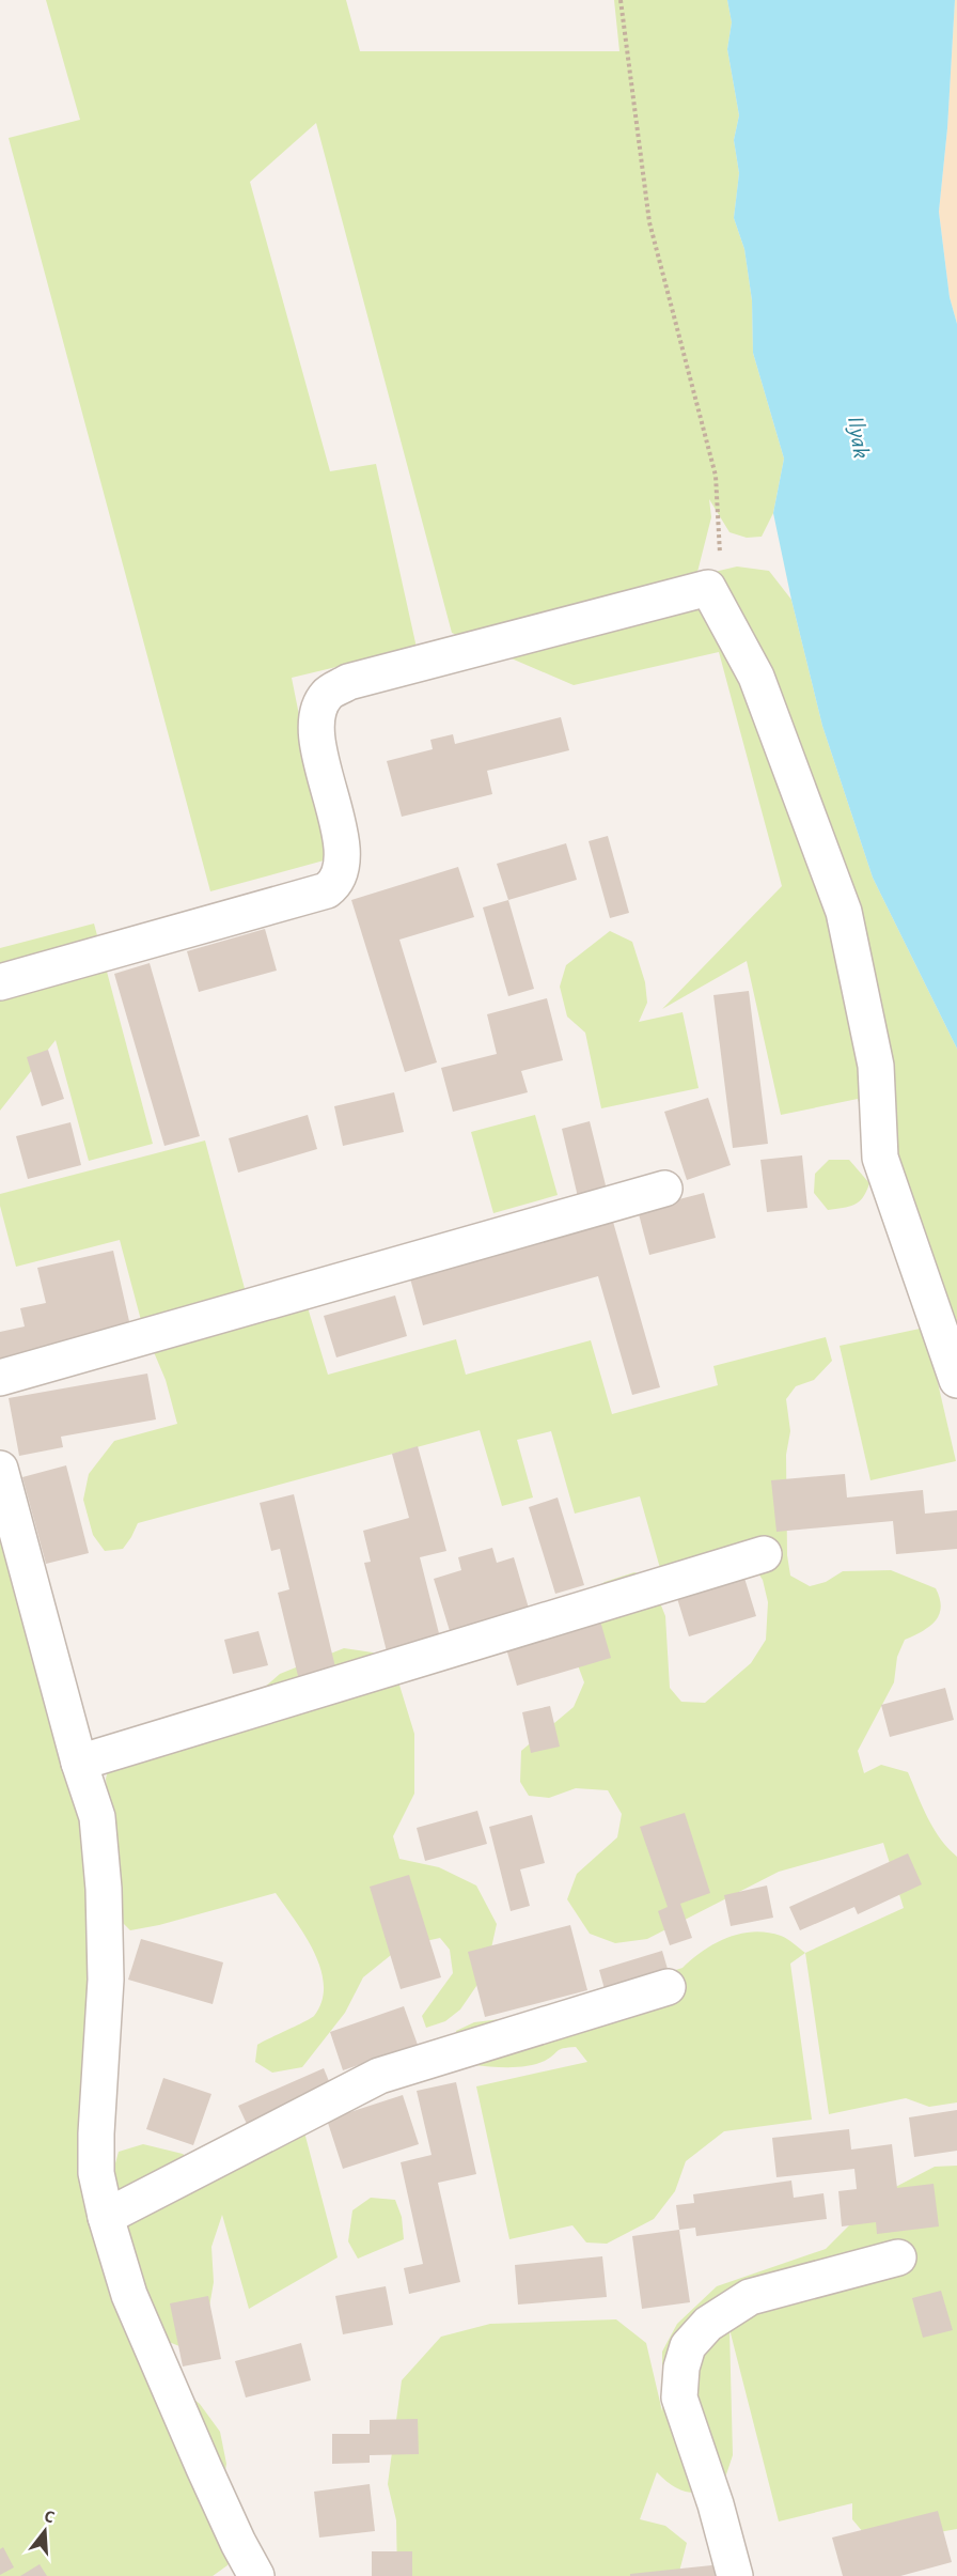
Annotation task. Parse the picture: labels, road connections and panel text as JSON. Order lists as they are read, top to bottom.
{
  "water": ["Ilyak"],
  "north": "top"
}
